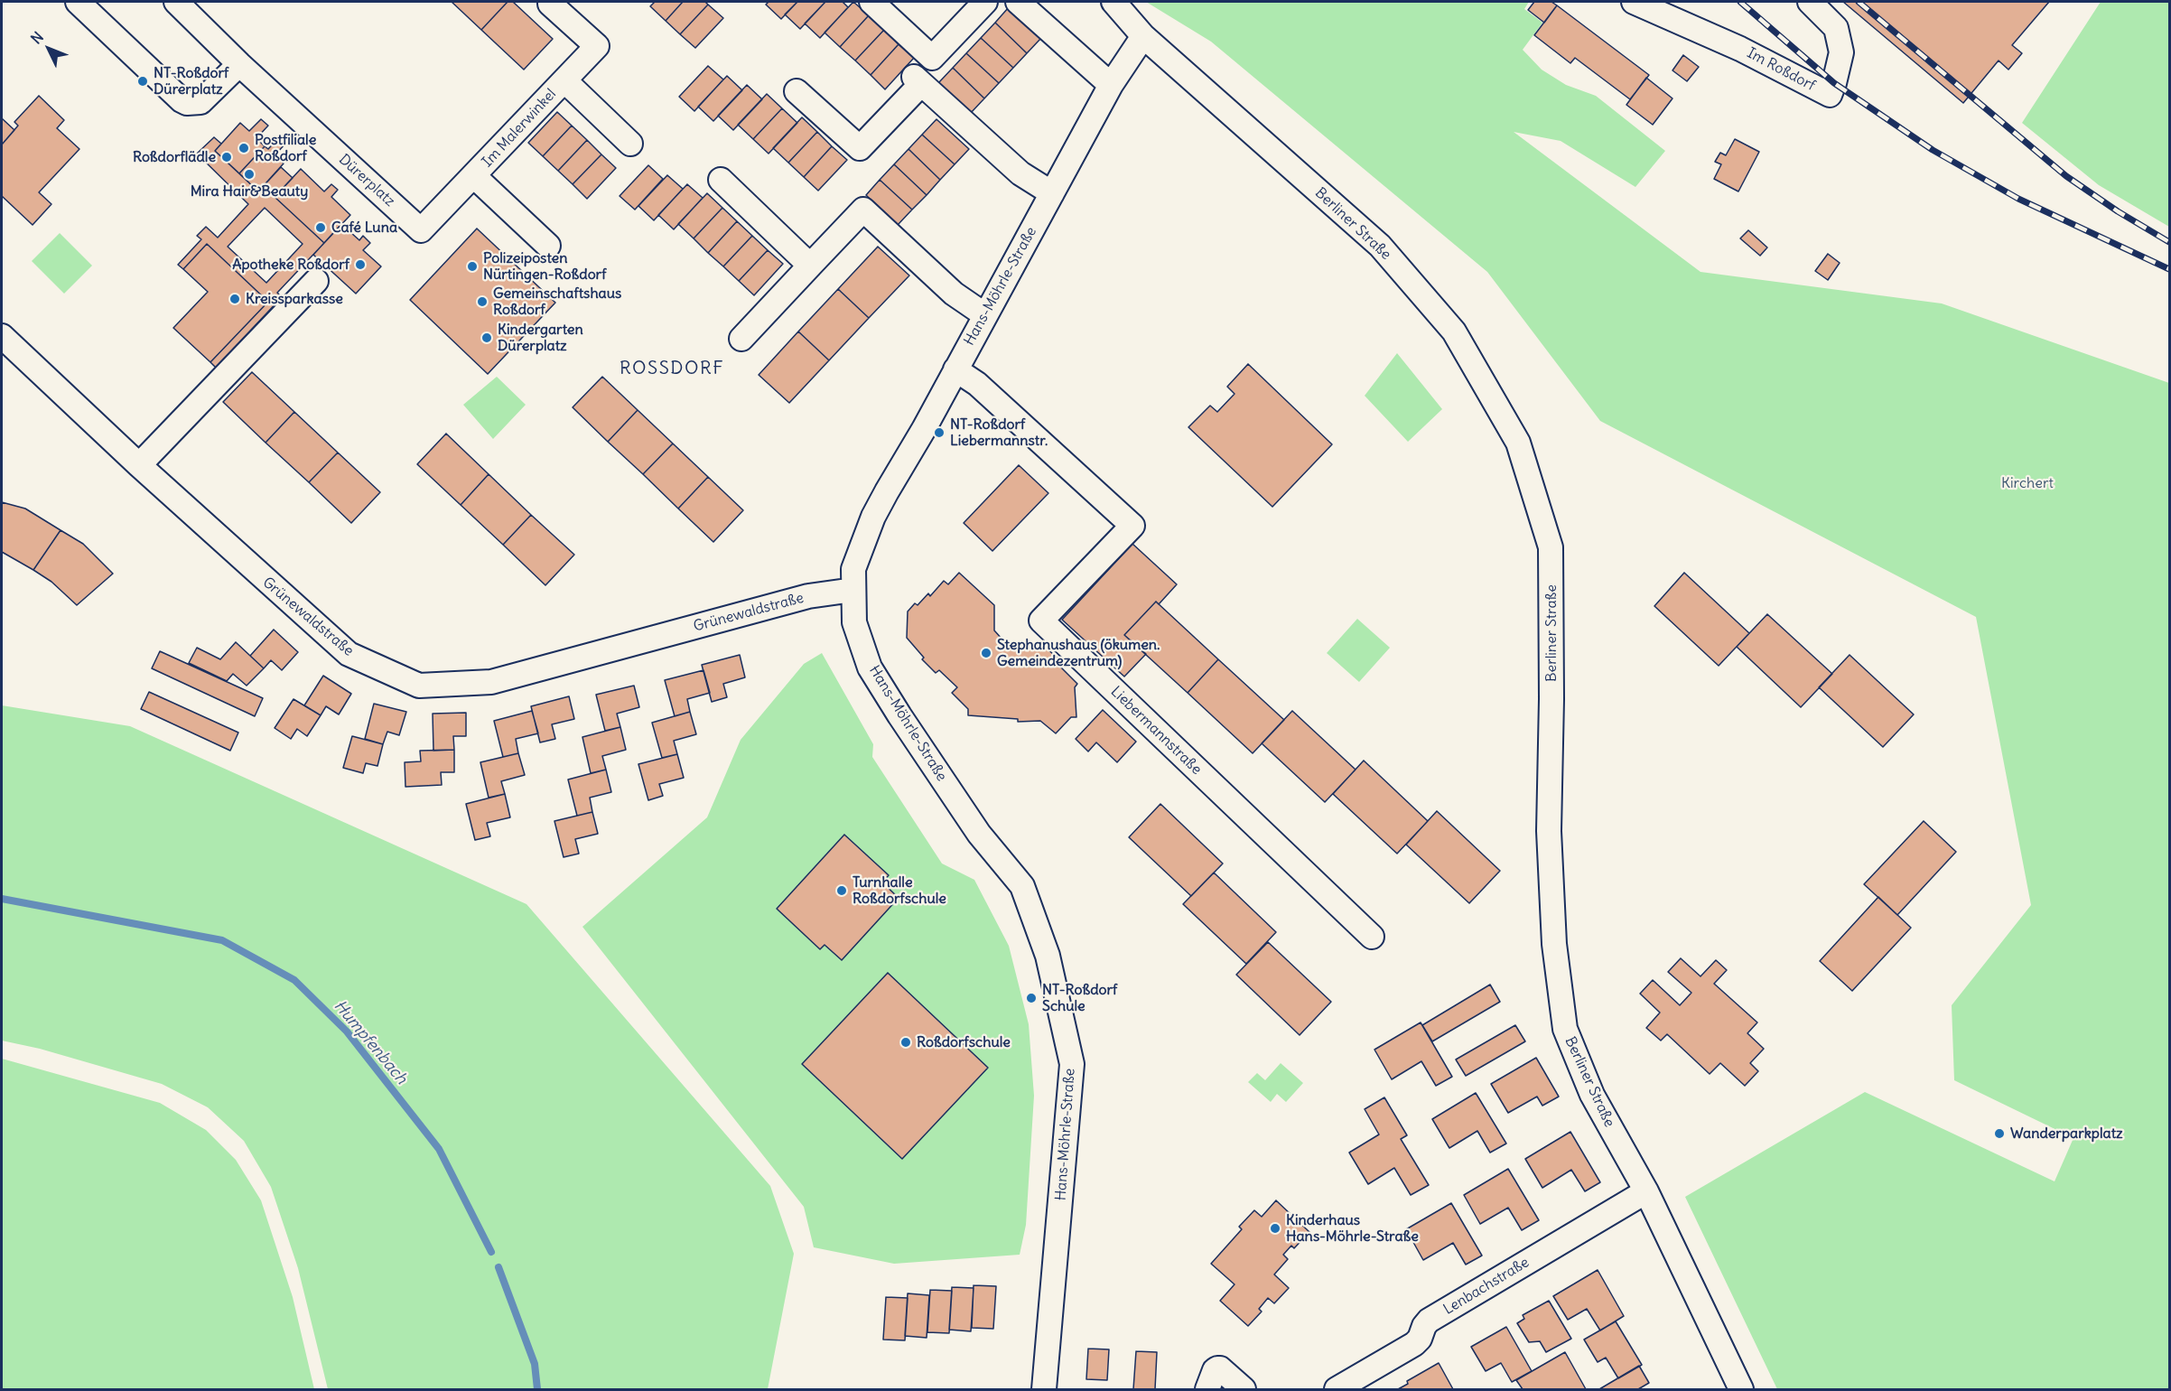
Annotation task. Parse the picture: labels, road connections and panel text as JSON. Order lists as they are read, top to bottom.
{
  "streets": {
    "street": [
      "Im Roßdorf",
      "Im Malerwinkel",
      "Dürerplatz",
      "Berliner Straße",
      "Hans-Möhrle-Straße",
      "Grünewaldstraße",
      "Liebermannstraße",
      "Lenbachstraße"
    ]
  },
  "crossings": [
    ["Im Malerwinkel", "Dürerplatz"],
    ["Berliner Straße", "Hans-Möhrle-Straße"],
    ["Berliner Straße", "Lenbachstraße"],
    ["Hans-Möhrle-Straße", "Grünewaldstraße"],
    ["Hans-Möhrle-Straße", "Liebermannstraße"]
  ],
  "districts": ["ROSSDORF"],
  "water": ["Humpfenbach"],
  "parks": ["Kirchert"],
  "places": [
    "NT-Roßdorf Dürerplatz",
    "Postfiliale Roßdorf",
    "Roßdorflädle",
    "Mira Hair&Beauty",
    "Café Luna",
    "Apotheke Roßdorf",
    "Polizeiposten Nürtingen-Roßdorf",
    "Kreissparkasse",
    "Gemeinschaftshaus Roßdorf",
    "Kindergarten Dürerplatz",
    "NT-Roßdorf Liebermannstr.",
    "Stephanushaus (ökumen. Gemeindezentrum)",
    "Turnhalle Roßdorfschule",
    "NT-Roßdorf Schule",
    "Roßdorfschule",
    "Wanderparkplatz",
    "Kinderhaus Hans-Möhrle-Straße"
  ],
  "north": "top left"
}
